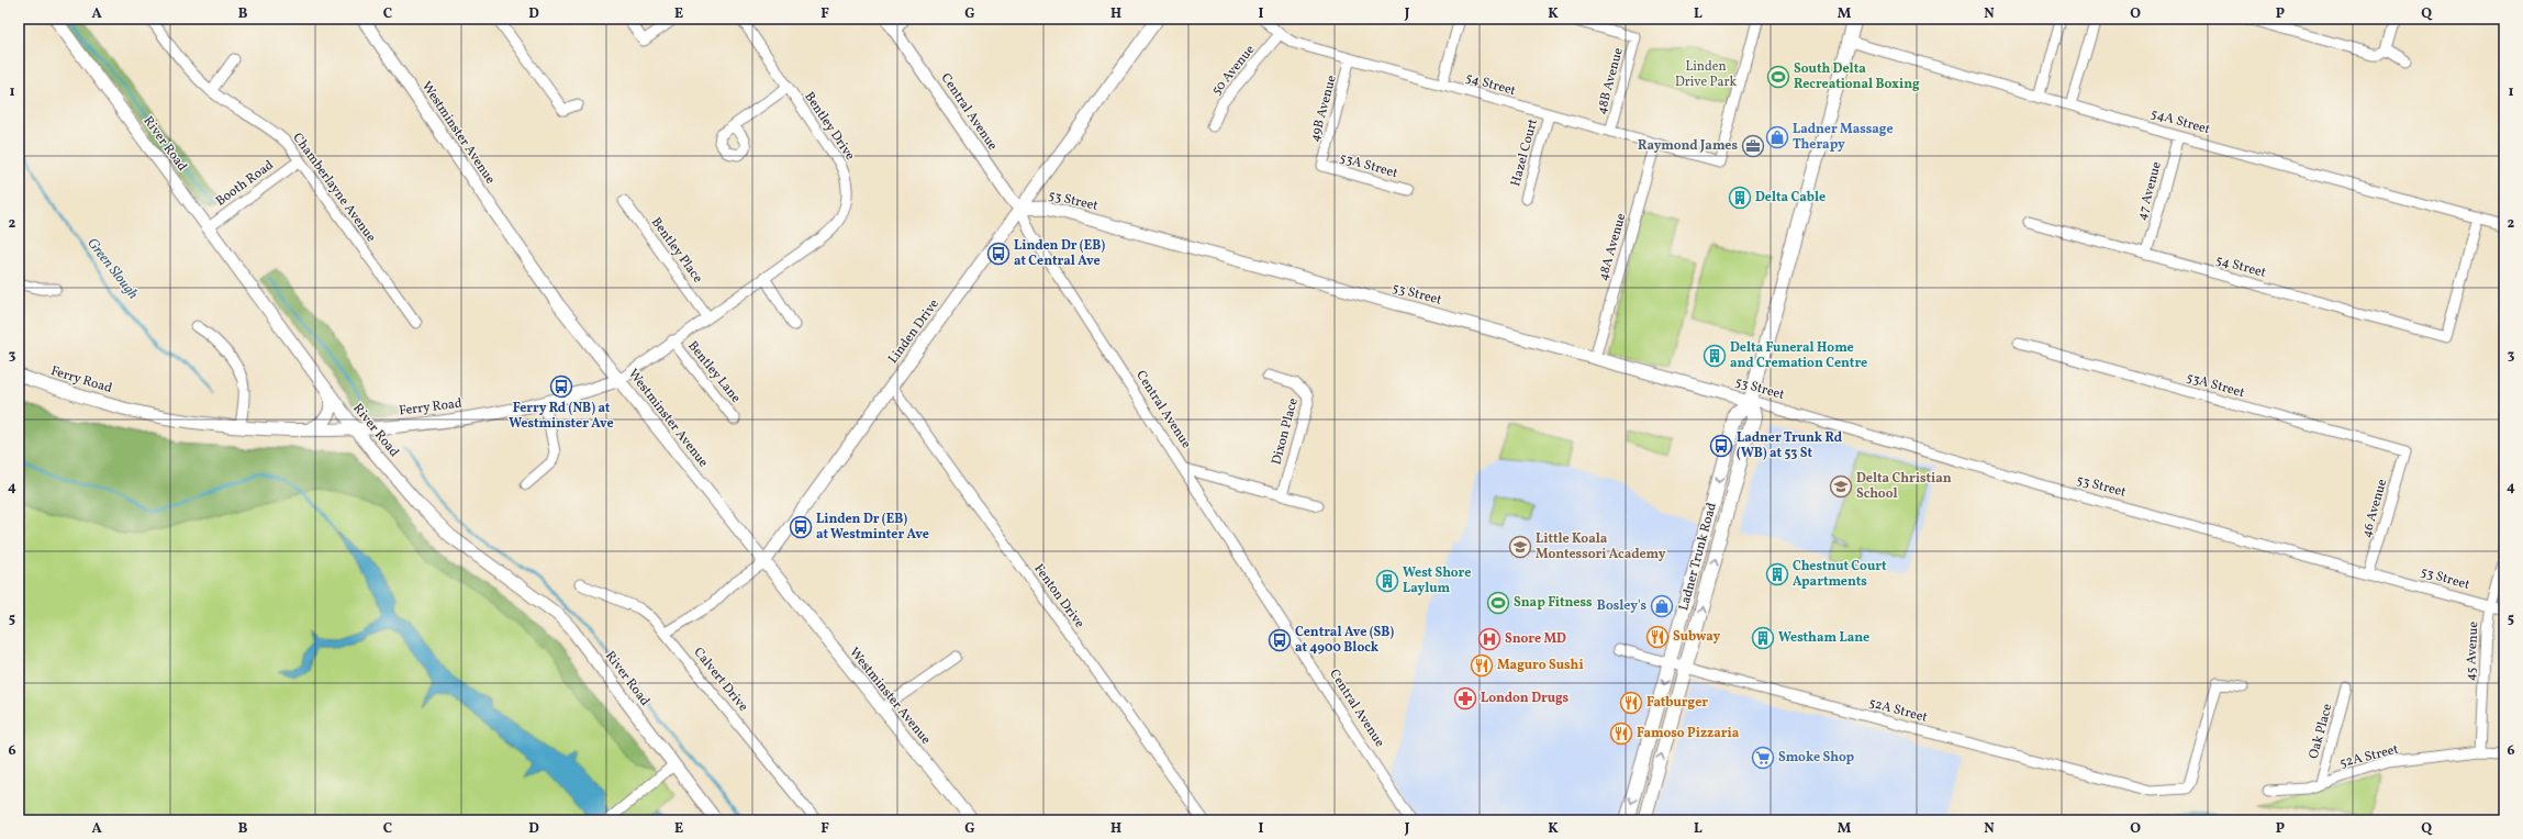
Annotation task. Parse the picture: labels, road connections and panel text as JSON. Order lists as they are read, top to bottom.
{
  "streets": {
    "main road": ["Ladner Trunk Road"],
    "street": [
      "50 Avenue",
      "48B Avenue",
      "54 Street",
      "49B Avenue",
      "Central Avenue",
      "54A Street",
      "Bentley Drive",
      "Westminster Avenue",
      "River Road",
      "Hazel Court",
      "53A Street",
      "Booth Road",
      "Chamberlayne Avenue",
      "47 Avenue",
      "53 Street",
      "48A Avenue",
      "Bentley Place",
      "Linden Drive",
      "Bentley Lane",
      "Ferry Road",
      "Dixon Place",
      "46 Avenue",
      "Fenton Drive",
      "45 Avenue",
      "Calvert Drive",
      "52A Street",
      "Oak Place"
    ]
  },
  "crossings": [
    ["50 Avenue", "54 Street"],
    ["48B Avenue", "54 Street"],
    ["54 Street", "49B Avenue"],
    ["54 Street", "54A Street"],
    ["54 Street", "Hazel Court"],
    ["54 Street", "47 Avenue"],
    ["54 Street", "48A Avenue"],
    ["49B Avenue", "53A Street"],
    ["Central Avenue", "53 Street"],
    ["Central Avenue", "Linden Drive"],
    ["54A Street", "47 Avenue"],
    ["54A Street", "Ladner Trunk Road"],
    ["Bentley Drive", "Westminster Avenue"],
    ["Bentley Drive", "Bentley Place"],
    ["Bentley Drive", "Bentley Lane"],
    ["Bentley Drive", "Ferry Road"],
    ["Westminster Avenue", "Linden Drive"],
    ["Westminster Avenue", "Ferry Road"],
    ["River Road", "Booth Road"],
    ["River Road", "Ferry Road"],
    ["53A Street", "46 Avenue"],
    ["Booth Road", "Chamberlayne Avenue"],
    ["53 Street", "48A Avenue"],
    ["53 Street", "Linden Drive"],
    ["53 Street", "46 Avenue"],
    ["53 Street", "Ladner Trunk Road"],
    ["53 Street", "45 Avenue"],
    ["Linden Drive", "Fenton Drive"],
    ["Linden Drive", "Calvert Drive"],
    ["Ladner Trunk Road", "52A Street"],
    ["45 Avenue", "52A Street"],
    ["52A Street", "Oak Place"]
  ],
  "water": ["Green Slough"],
  "parks": ["Linden Drive Park"],
  "places": {
    "sports": ["South Delta Recreational Boxing", "Snap Fitness"],
    "shop": ["Ladner Massage Therapy", "Bosley's"],
    "office": ["Raymond James"],
    "building": [
      "Delta Cable",
      "Delta Funeral Home and Cremation Centre",
      "Chestnut Court Apartments",
      "West Shore Laylum",
      "Westham Lane"
    ],
    "bus stop": [
      "Linden Dr (EB) at Central Ave",
      "Ferry Rd (NB) at Westminster Ave",
      "Ladner Trunk Rd (WB) at 53 St",
      "Linden Dr (EB) at Westminter Ave",
      "Central Ave (SB) at 4900 Block"
    ],
    "school or university": ["Delta Christian School", "Little Koala Montessori Academy"],
    "restaurant": [
      "Subway",
      "Maguro Sushi",
      "Fatburger",
      "Famoso Pizzaria"
    ],
    "hospital": ["Snore MD"],
    "pharmacy": ["London Drugs"],
    "supermarket": ["Smoke Shop"]
  },
  "grid": {
    "columns": [
      "A",
      "B",
      "C",
      "D",
      "E",
      "F",
      "G",
      "H",
      "I",
      "J",
      "K",
      "L",
      "M",
      "N",
      "O",
      "P",
      "Q"
    ],
    "rows": [
      "1",
      "2",
      "3",
      "4",
      "5",
      "6"
    ]
  }
}
